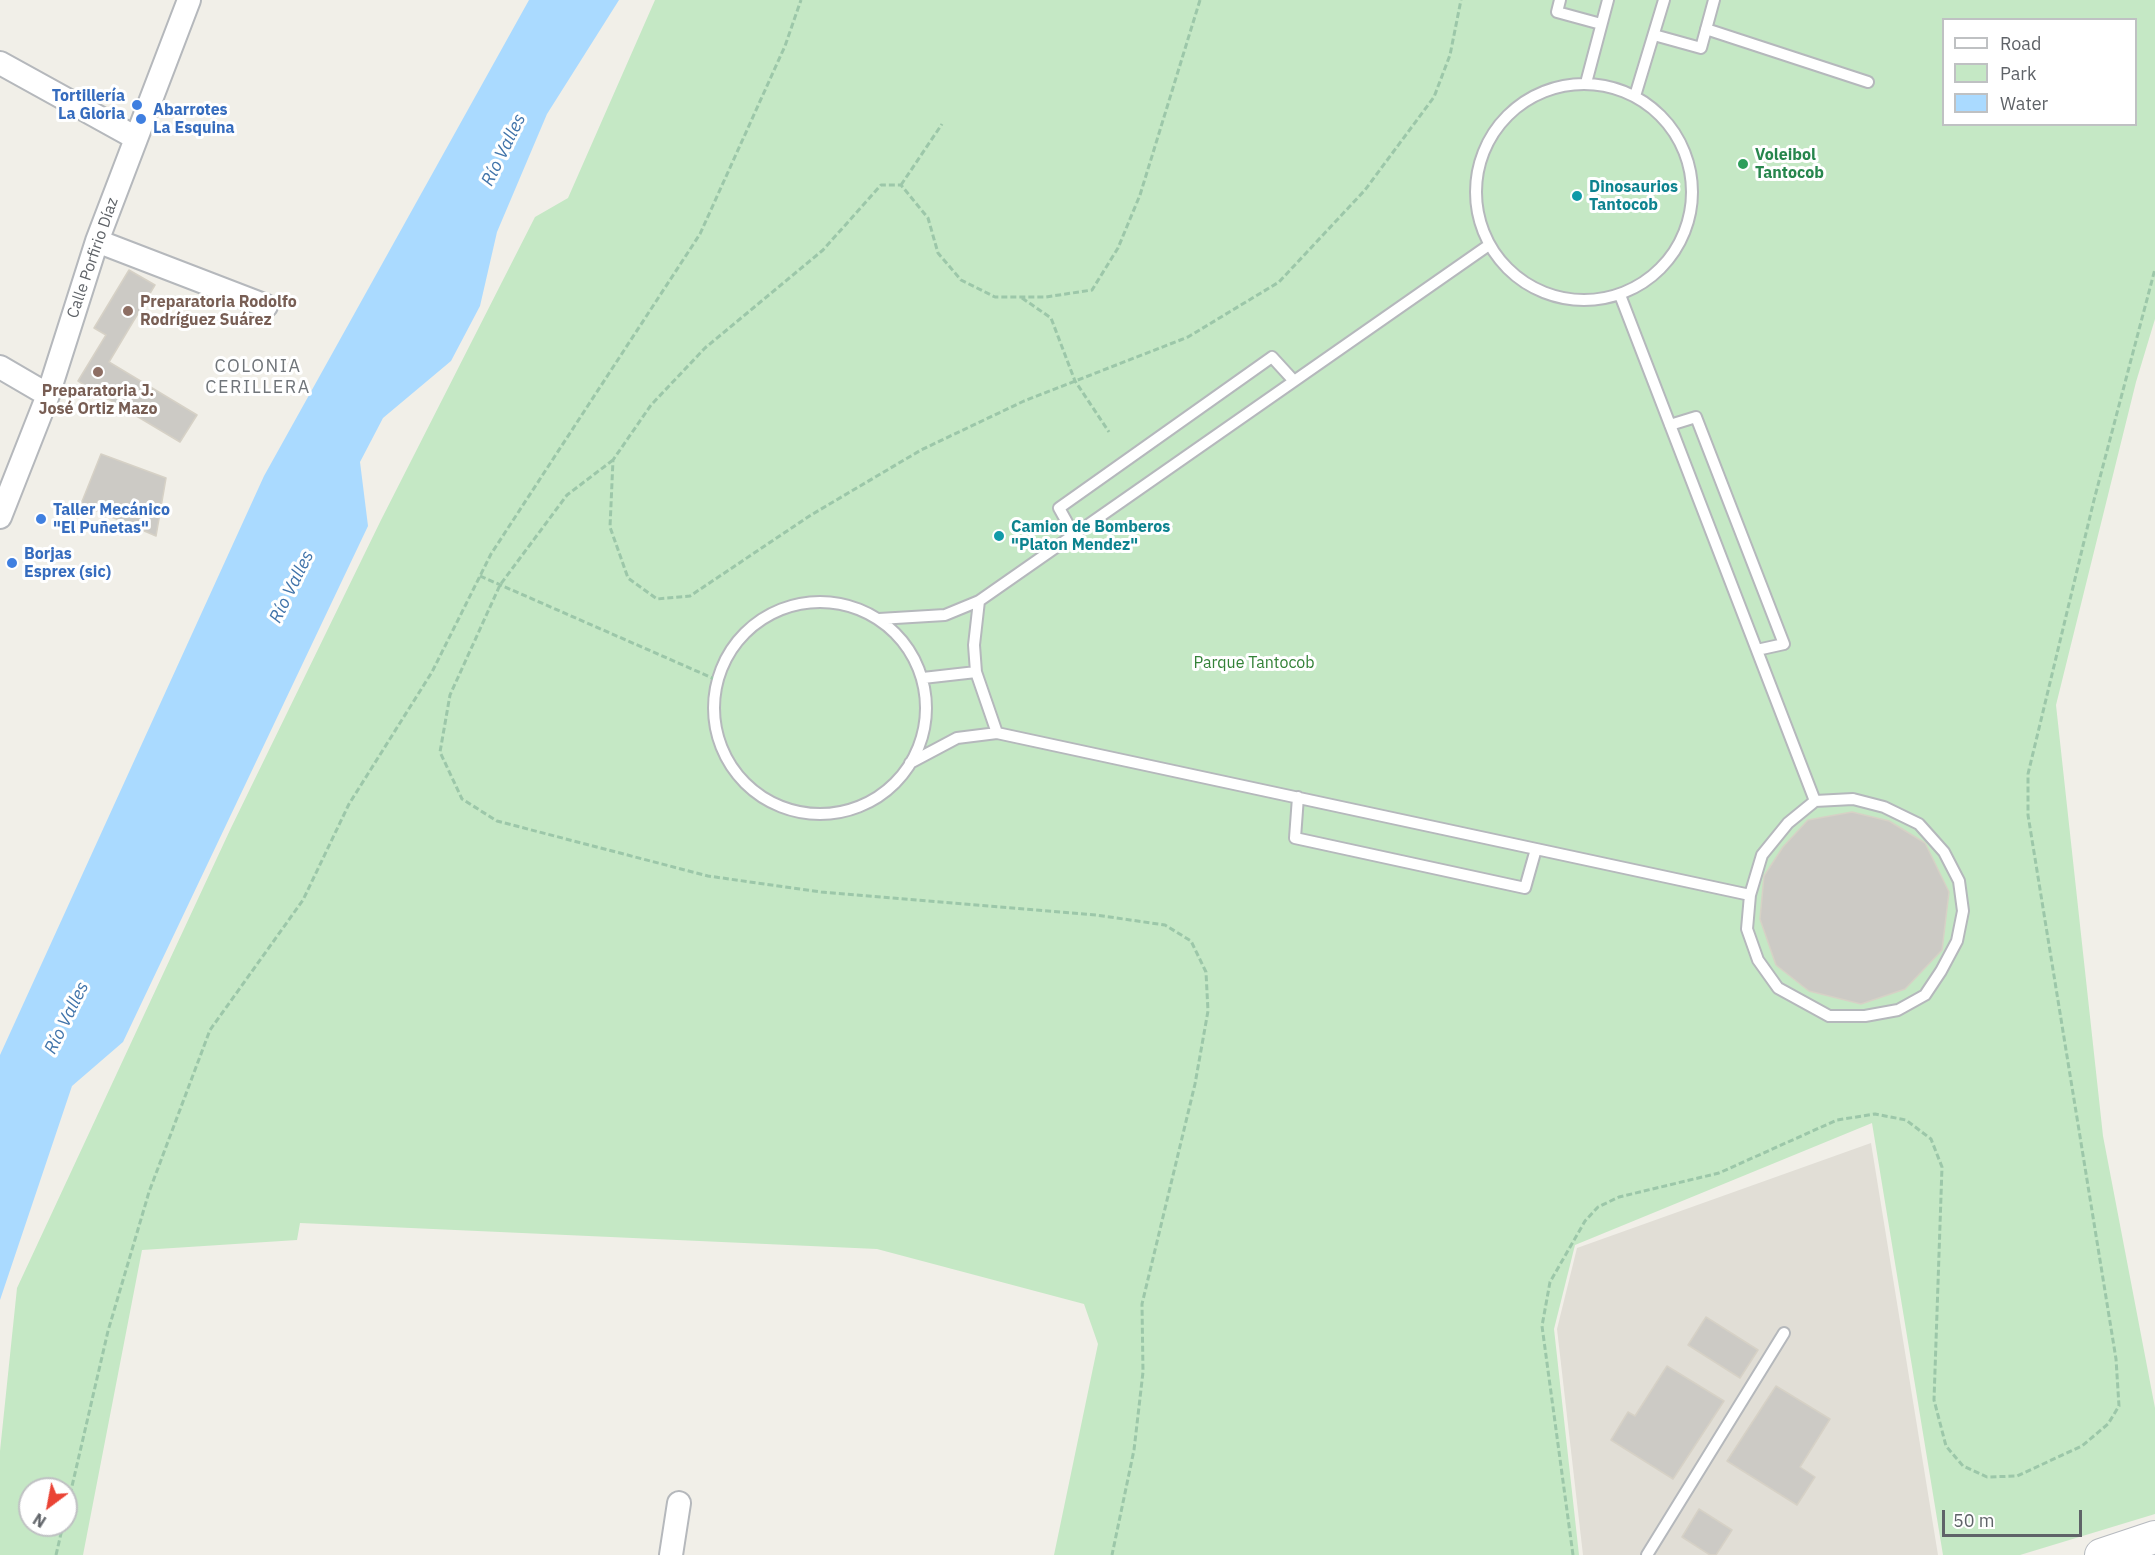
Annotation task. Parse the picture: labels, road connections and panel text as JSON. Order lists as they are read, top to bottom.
{
  "streets": {
    "street": ["Calle Porfirio Díaz"]
  },
  "districts": ["COLONIA CERILLERA"],
  "water": ["Río Valles"],
  "parks": ["Parque Tantocob"],
  "places": [
    "Tortillería La Gloria",
    "Abarrotes La Esquina",
    "Voleibol Tantocob",
    "Dinosaurios Tantocob",
    "Preparatoria Rodolfo Rodríguez Suárez",
    "Preparatoria J. José Ortiz Mazo",
    "Taller Mecánico \"El Puñetas\"",
    "Camion de Bomberos \"Platon Mendez\"",
    "Borjas Esprex (sic)"
  ],
  "legend": ["Road", "Park", "Water"],
  "scale_bar": "50 m",
  "north": "bottom left"
}
